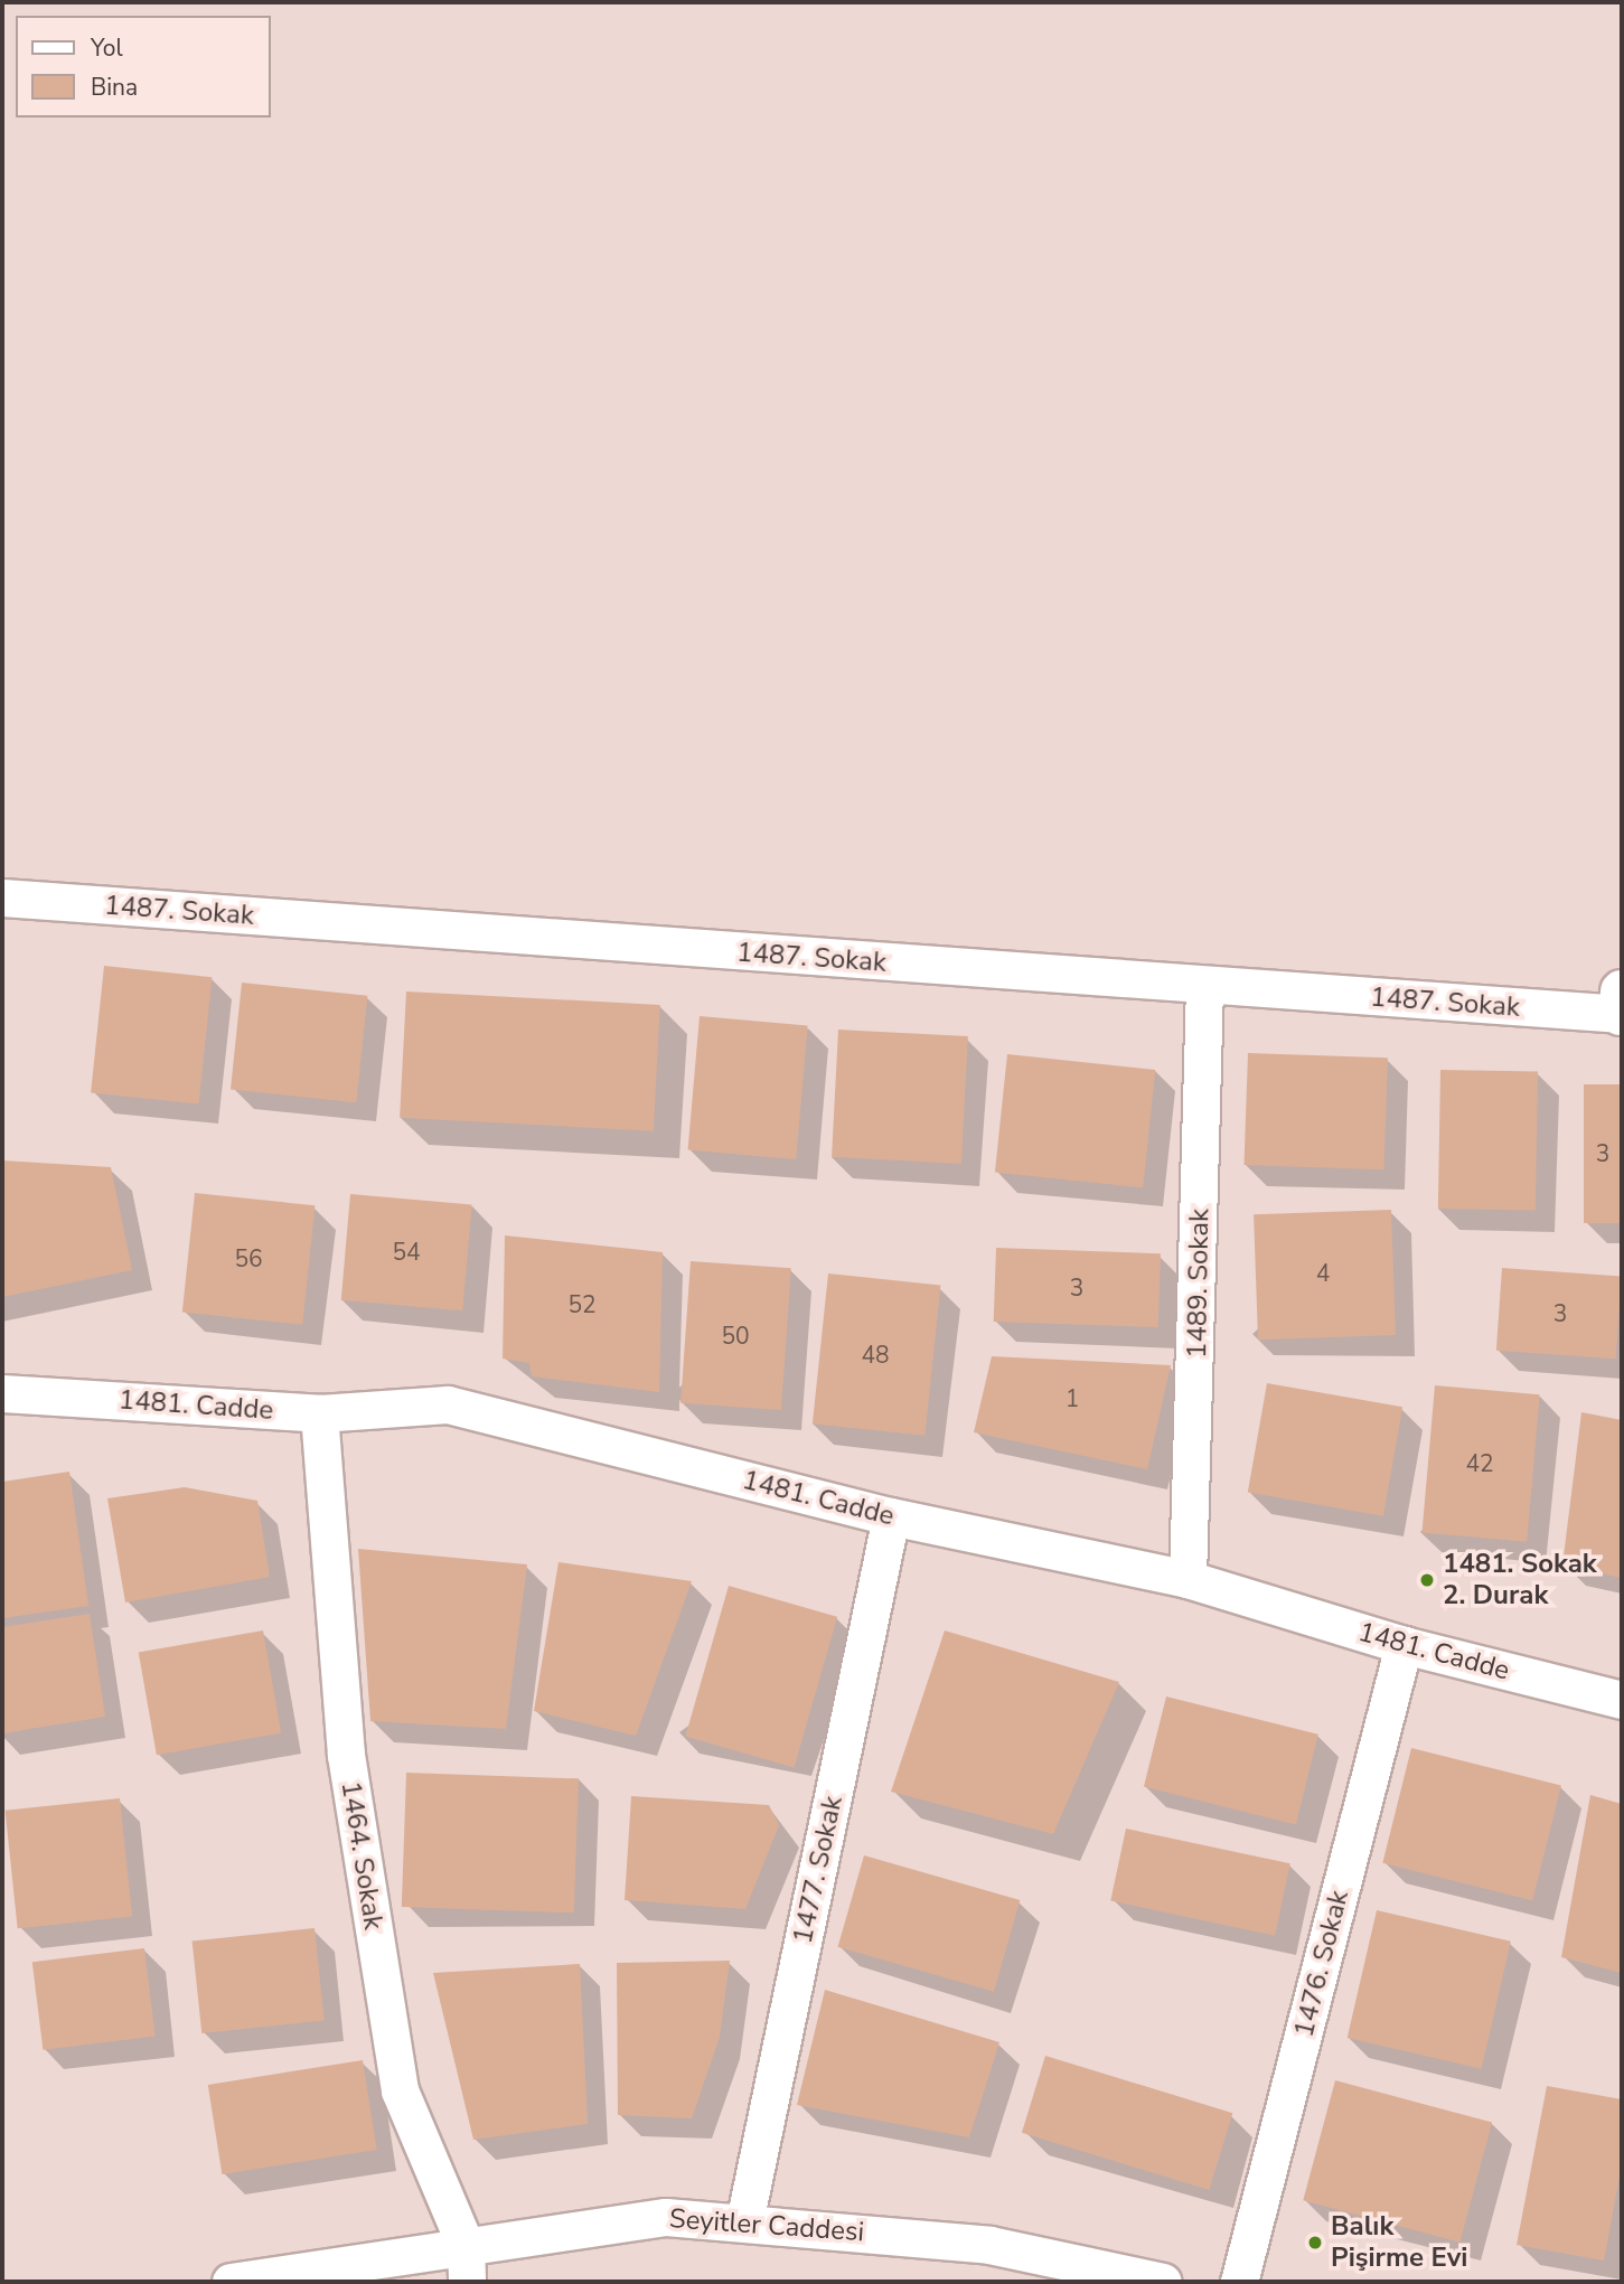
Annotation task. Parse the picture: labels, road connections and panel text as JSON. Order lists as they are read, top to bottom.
{
  "streets": {
    "street": [
      "1487. Sokak",
      "1489. Sokak",
      "1481. Cadde",
      "1464. Sokak",
      "1477. Sokak",
      "1476. Sokak",
      "Seyitler Caddesi"
    ]
  },
  "crossings": [
    ["1487. Sokak", "1489. Sokak"],
    ["1489. Sokak", "1481. Cadde"],
    ["1481. Cadde", "1464. Sokak"],
    ["1481. Cadde", "1477. Sokak"],
    ["1481. Cadde", "1476. Sokak"],
    ["1464. Sokak", "Seyitler Caddesi"],
    ["1477. Sokak", "Seyitler Caddesi"]
  ],
  "places": ["1481. Sokak 2. Durak", "Balık Pişirme Evi"],
  "house_numbers": [
    "3",
    "54",
    "56",
    "4",
    "3",
    "52",
    "3",
    "50",
    "48",
    "1",
    "42"
  ],
  "legend": ["Yol", "Bina"]
}
